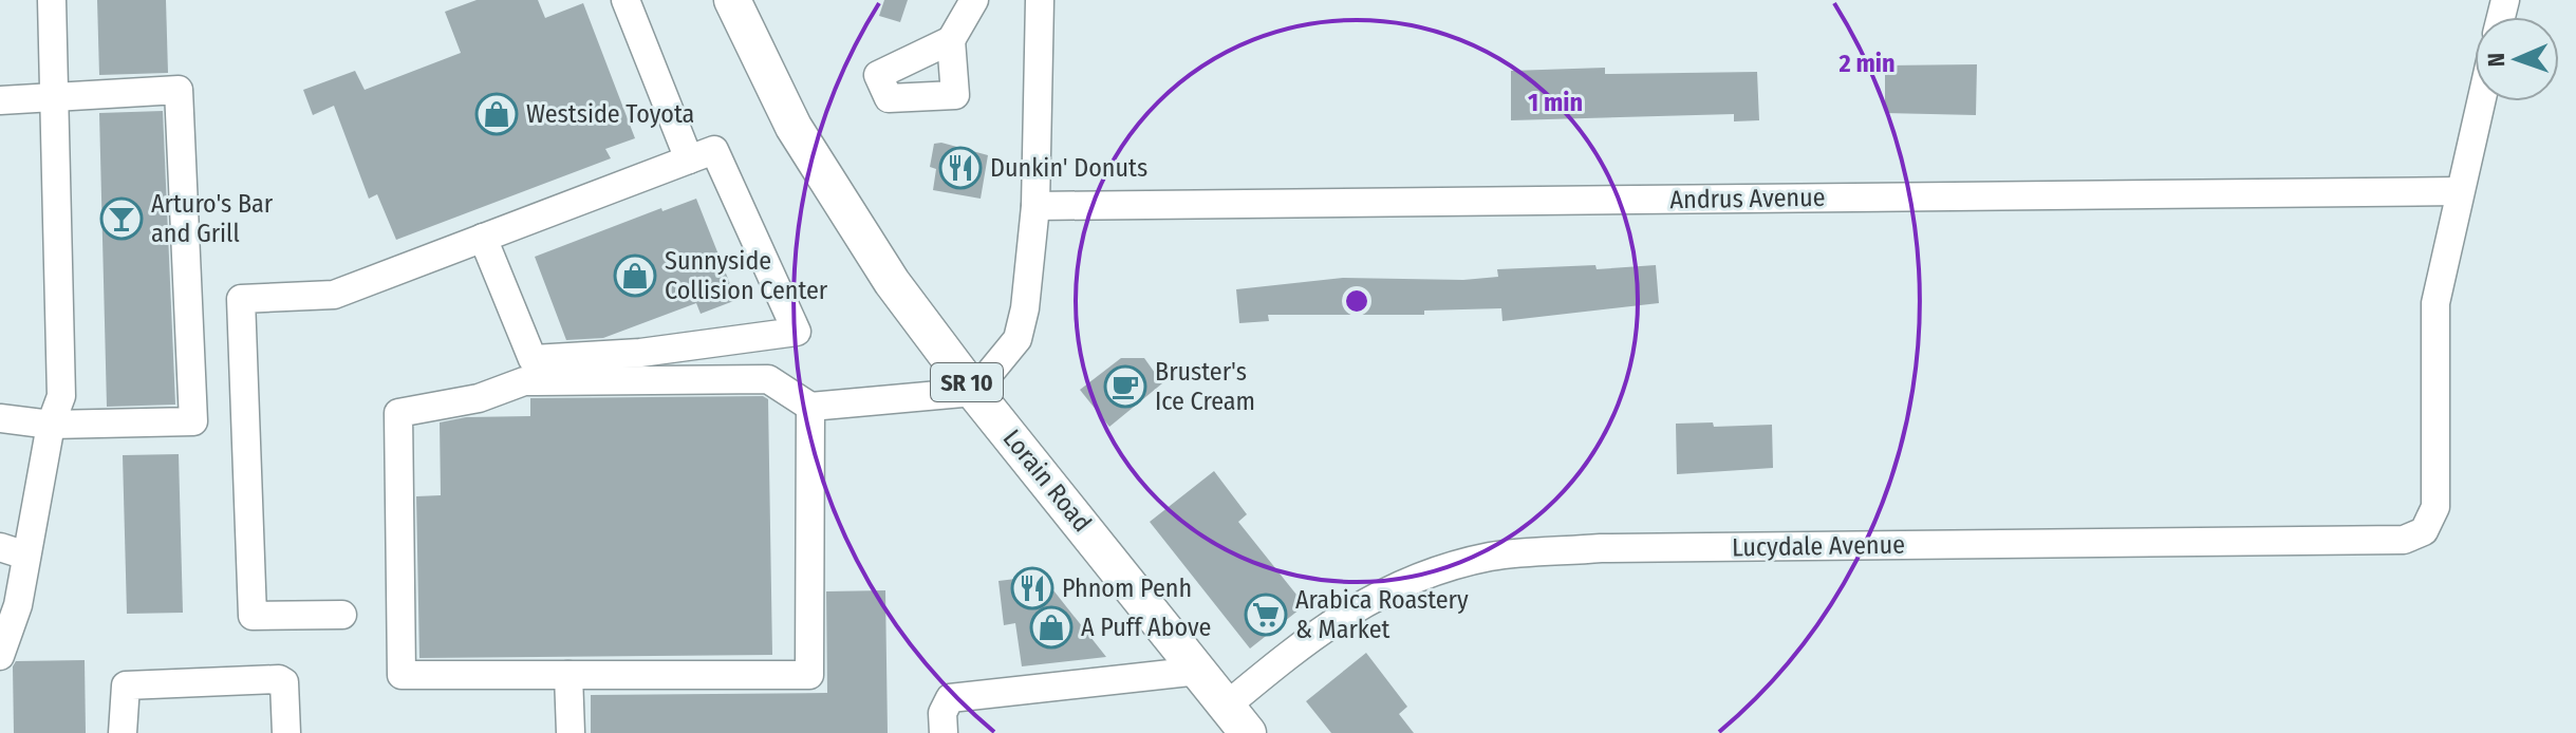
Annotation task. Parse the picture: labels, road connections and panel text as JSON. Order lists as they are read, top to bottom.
{
  "streets": {
    "main road": ["SR 10", "Lorain Road"],
    "street": ["Andrus Avenue", "Lucydale Avenue"]
  },
  "crossings": [
    ["Andrus Avenue", "Lucydale Avenue"],
    ["Lorain Road", "Lucydale Avenue"]
  ],
  "places": {
    "shop": ["Westside Toyota", "Sunnyside Collision Center", "A Puff Above"],
    "restaurant": ["Dunkin' Donuts", "Phnom Penh"],
    "bar": ["Arturo's Bar and Grill"],
    "cafe": ["Bruster's Ice Cream"],
    "supermarket": ["Arabica Roastery & Market"]
  },
  "north": "left",
  "rings": ["2 min", "1 min"]
}
